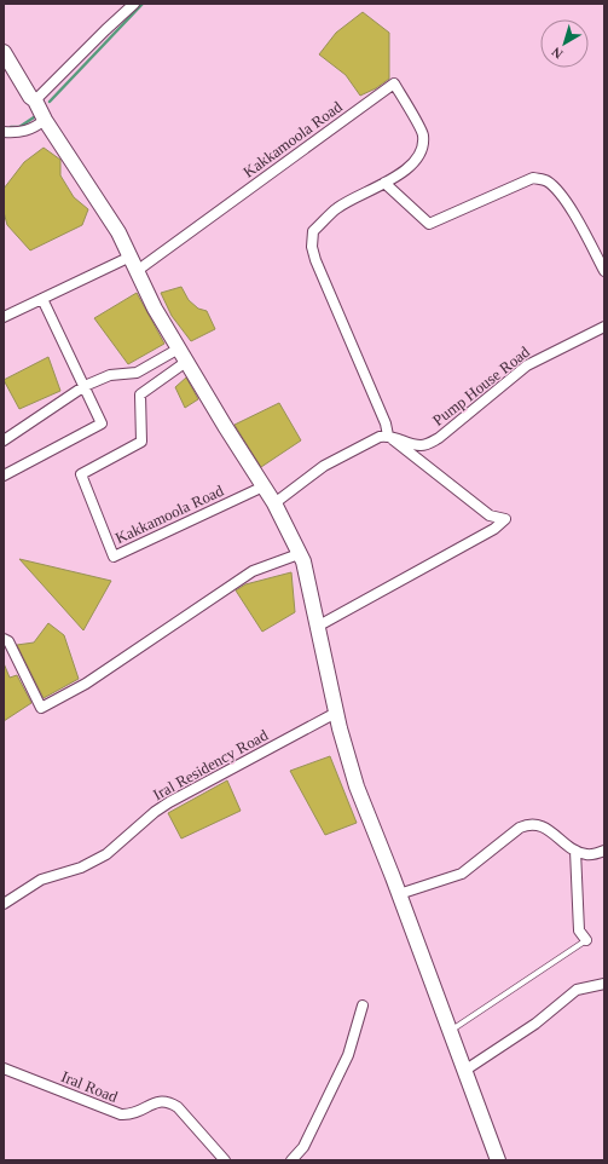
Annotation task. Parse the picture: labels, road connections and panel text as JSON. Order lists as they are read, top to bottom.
{
  "streets": {
    "street": [
      "Kakkamoola Road",
      "Pump House Road",
      "Iral Residency Road",
      "Iral Road"
    ]
  },
  "north": "bottom left"
}
